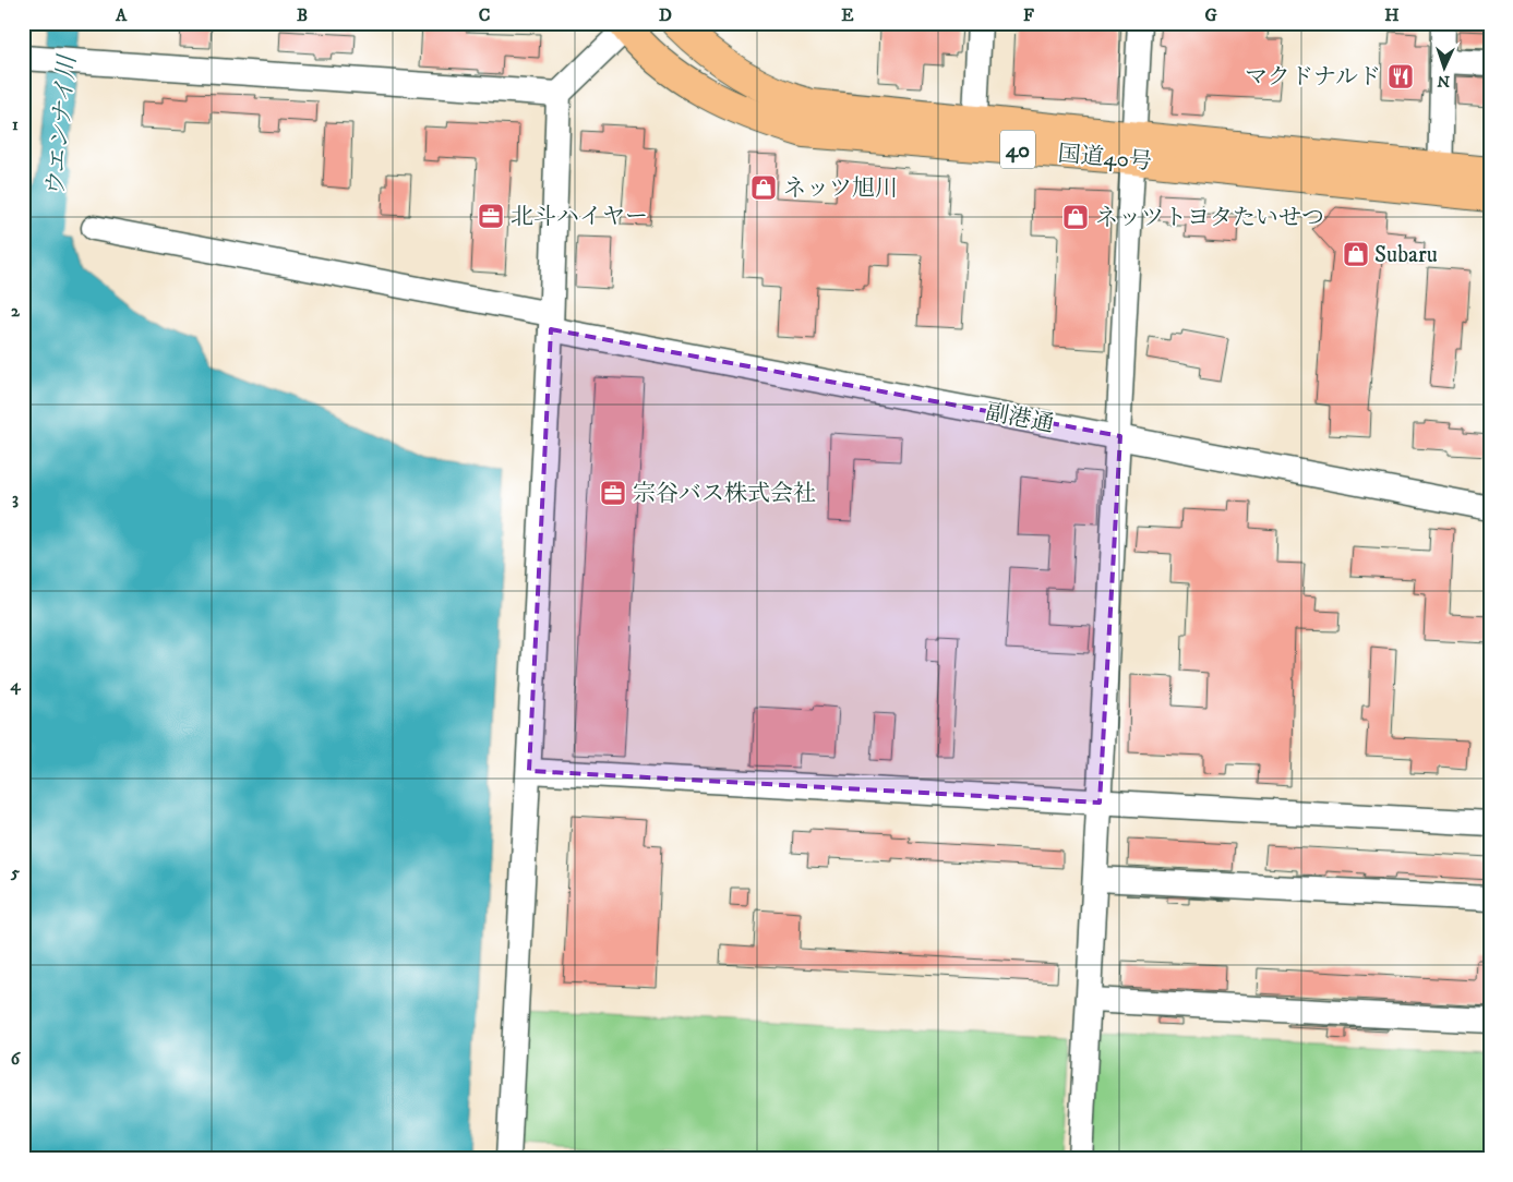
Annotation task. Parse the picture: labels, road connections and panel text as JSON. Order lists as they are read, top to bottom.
{
  "streets": {
    "highway": ["40", "国道40号"],
    "street": ["副港通"]
  },
  "water": ["ウエンナイ川"],
  "places": {
    "restaurant": ["マクドナルド"],
    "shop": ["ネッツ旭川", "ネッツトヨタたいせつ", "Subaru"],
    "office": ["北斗ハイヤー", "宗谷バス株式会社"]
  },
  "north": "bottom",
  "grid": {
    "columns": [
      "A",
      "B",
      "C",
      "D",
      "E",
      "F",
      "G",
      "H"
    ],
    "rows": [
      "1",
      "2",
      "3",
      "4",
      "5",
      "6"
    ]
  }
}
